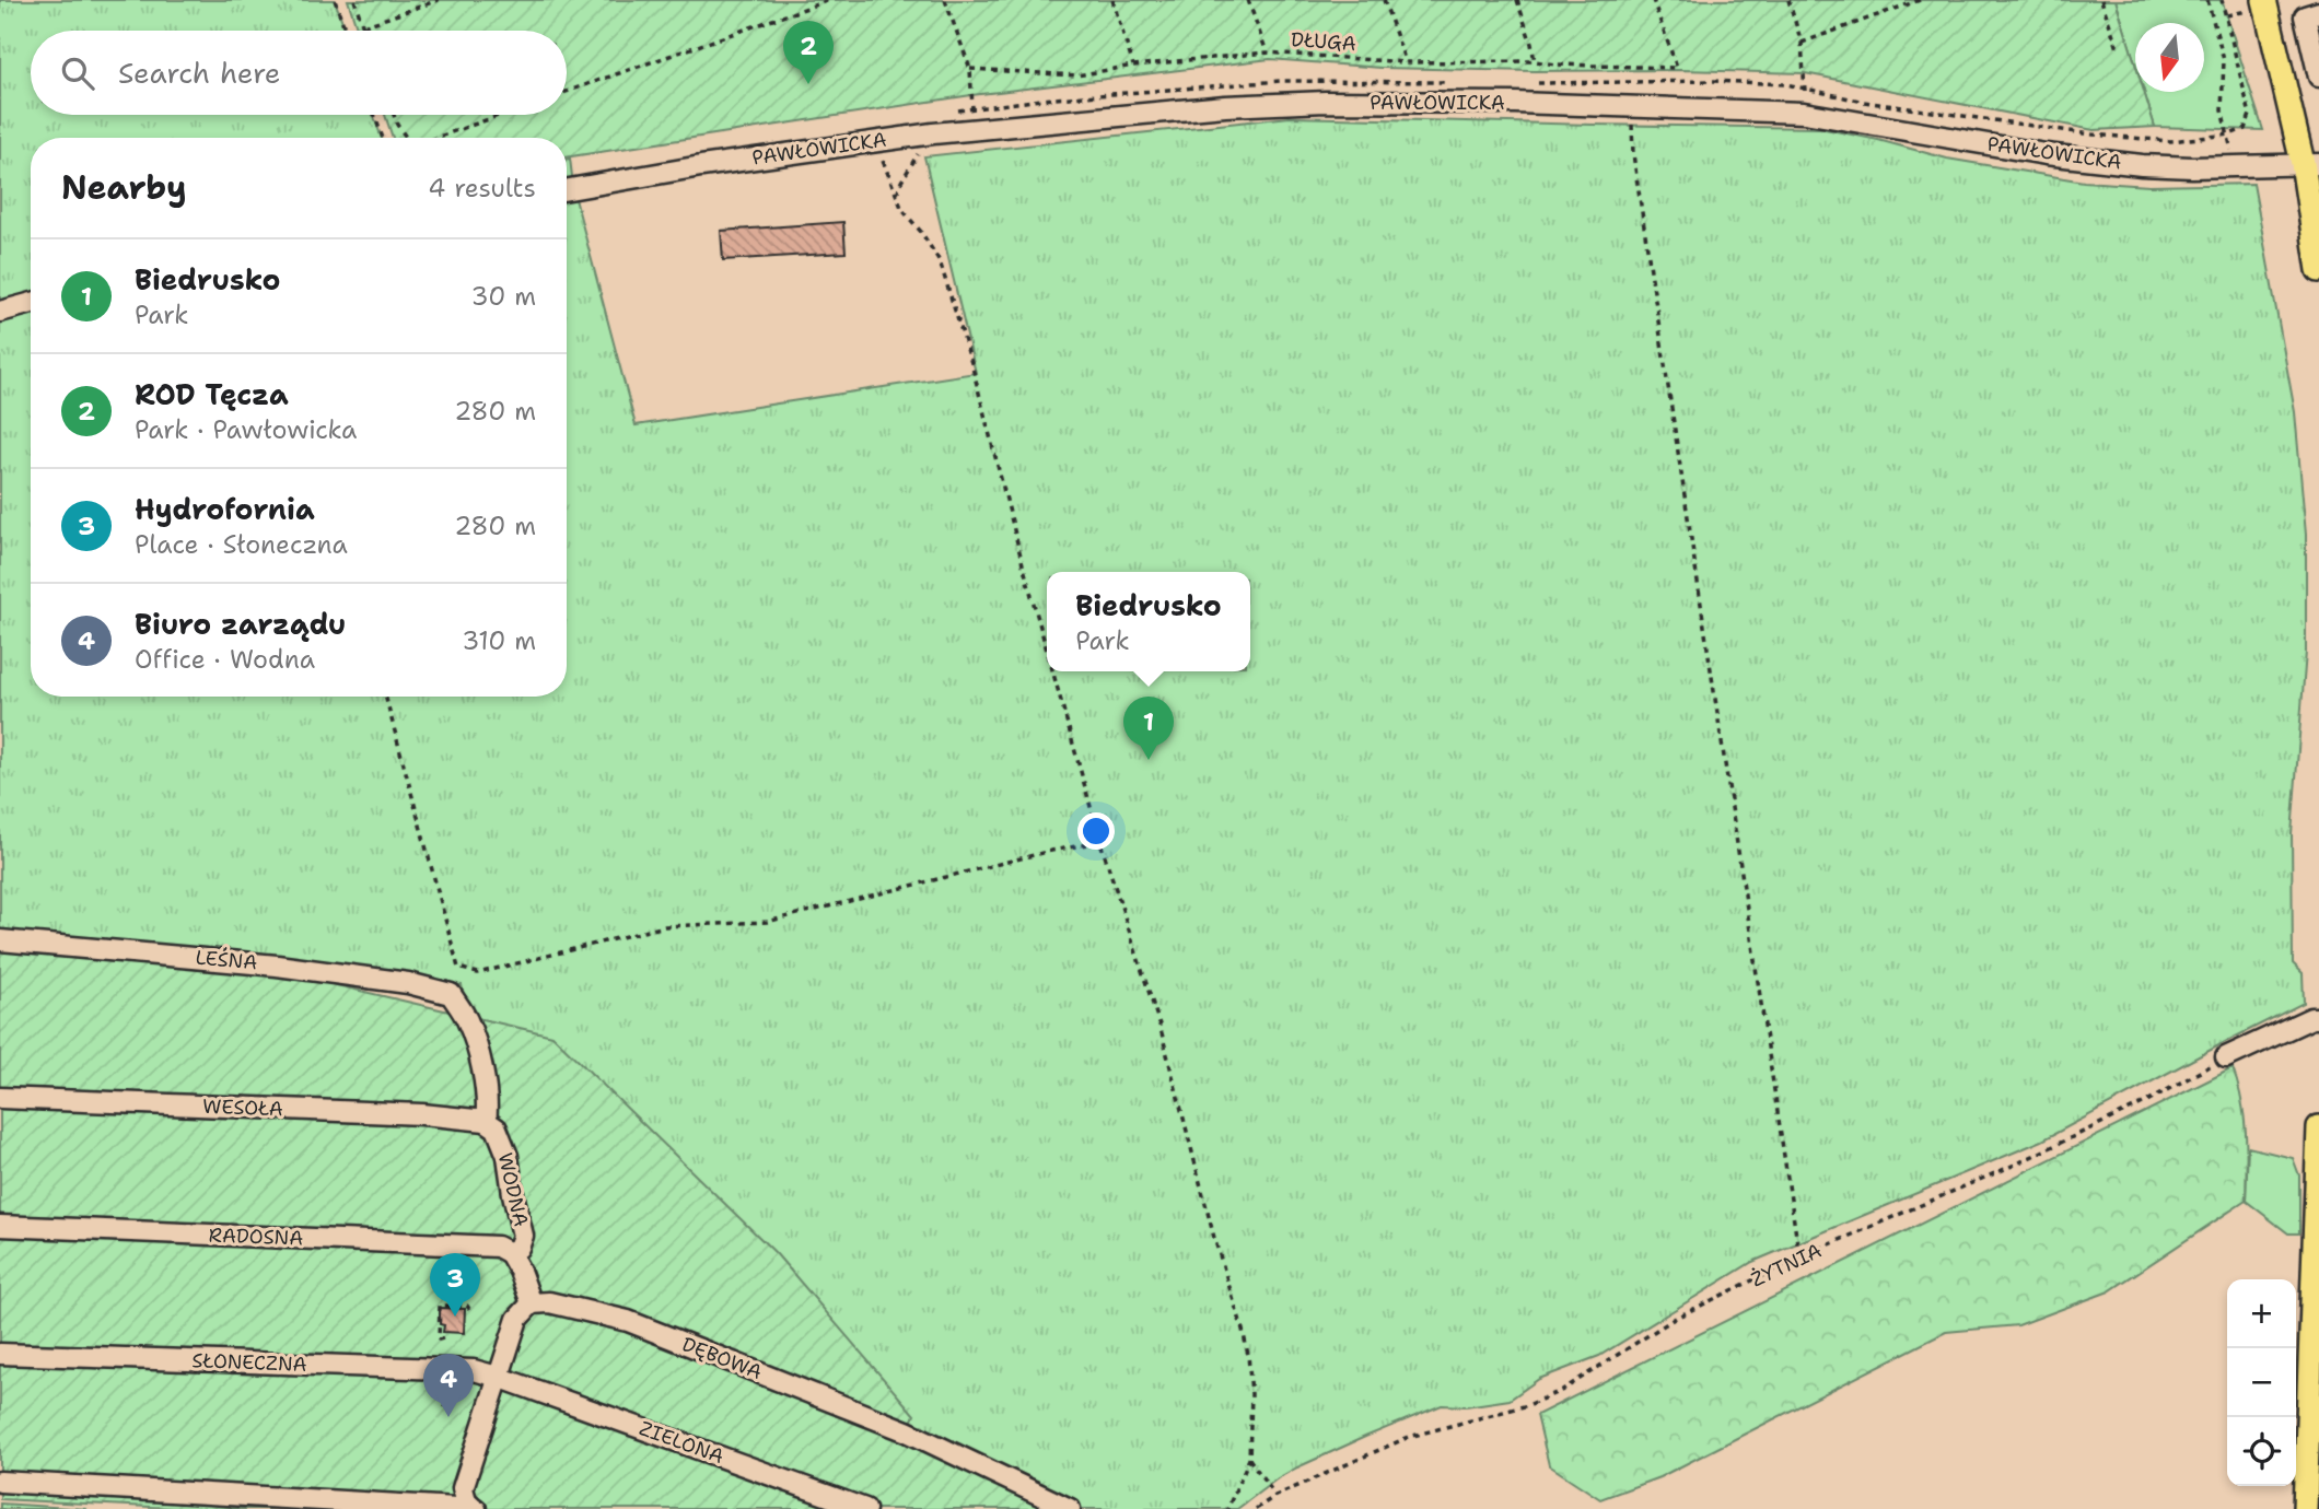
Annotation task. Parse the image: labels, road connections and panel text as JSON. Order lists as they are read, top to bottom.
{
  "streets": {
    "street": [
      "PAWŁOWICKA",
      "LEŚNA",
      "WESOŁA",
      "WODNA",
      "RADOSNA",
      "DĘBOWA",
      "SŁONECZNA",
      "ZIELONA"
    ],
    "path": ["DŁUGA", "ŻYTNIA"]
  },
  "crossings": [
    ["LEŚNA", "WODNA"],
    ["WESOŁA", "WODNA"],
    ["WODNA", "RADOSNA"],
    ["WODNA", "DĘBOWA"],
    ["SŁONECZNA", "ZIELONA"]
  ],
  "north": "bottom",
  "page": {
    "pins": [
      "2",
      "1",
      "3",
      "4"
    ],
    "search": "Search here",
    "heading": ["Nearby", "4 results"],
    "list": [
      {
        "mark": "1",
        "name": "Biedrusko",
        "note": "Park",
        "value": "30 m"
      },
      {
        "mark": "2",
        "name": "ROD Tęcza",
        "note": "Park · Pawłowicka",
        "value": "280 m"
      },
      {
        "mark": "3",
        "name": "Hydrofornia",
        "note": "Place · Słoneczna",
        "value": "280 m"
      },
      {
        "mark": "4",
        "name": "Biuro zarządu",
        "note": "Office · Wodna",
        "value": "310 m"
      }
    ],
    "popup": ["Biedrusko", "Park"],
    "map_buttons": ["+", "−"]
  }
}
